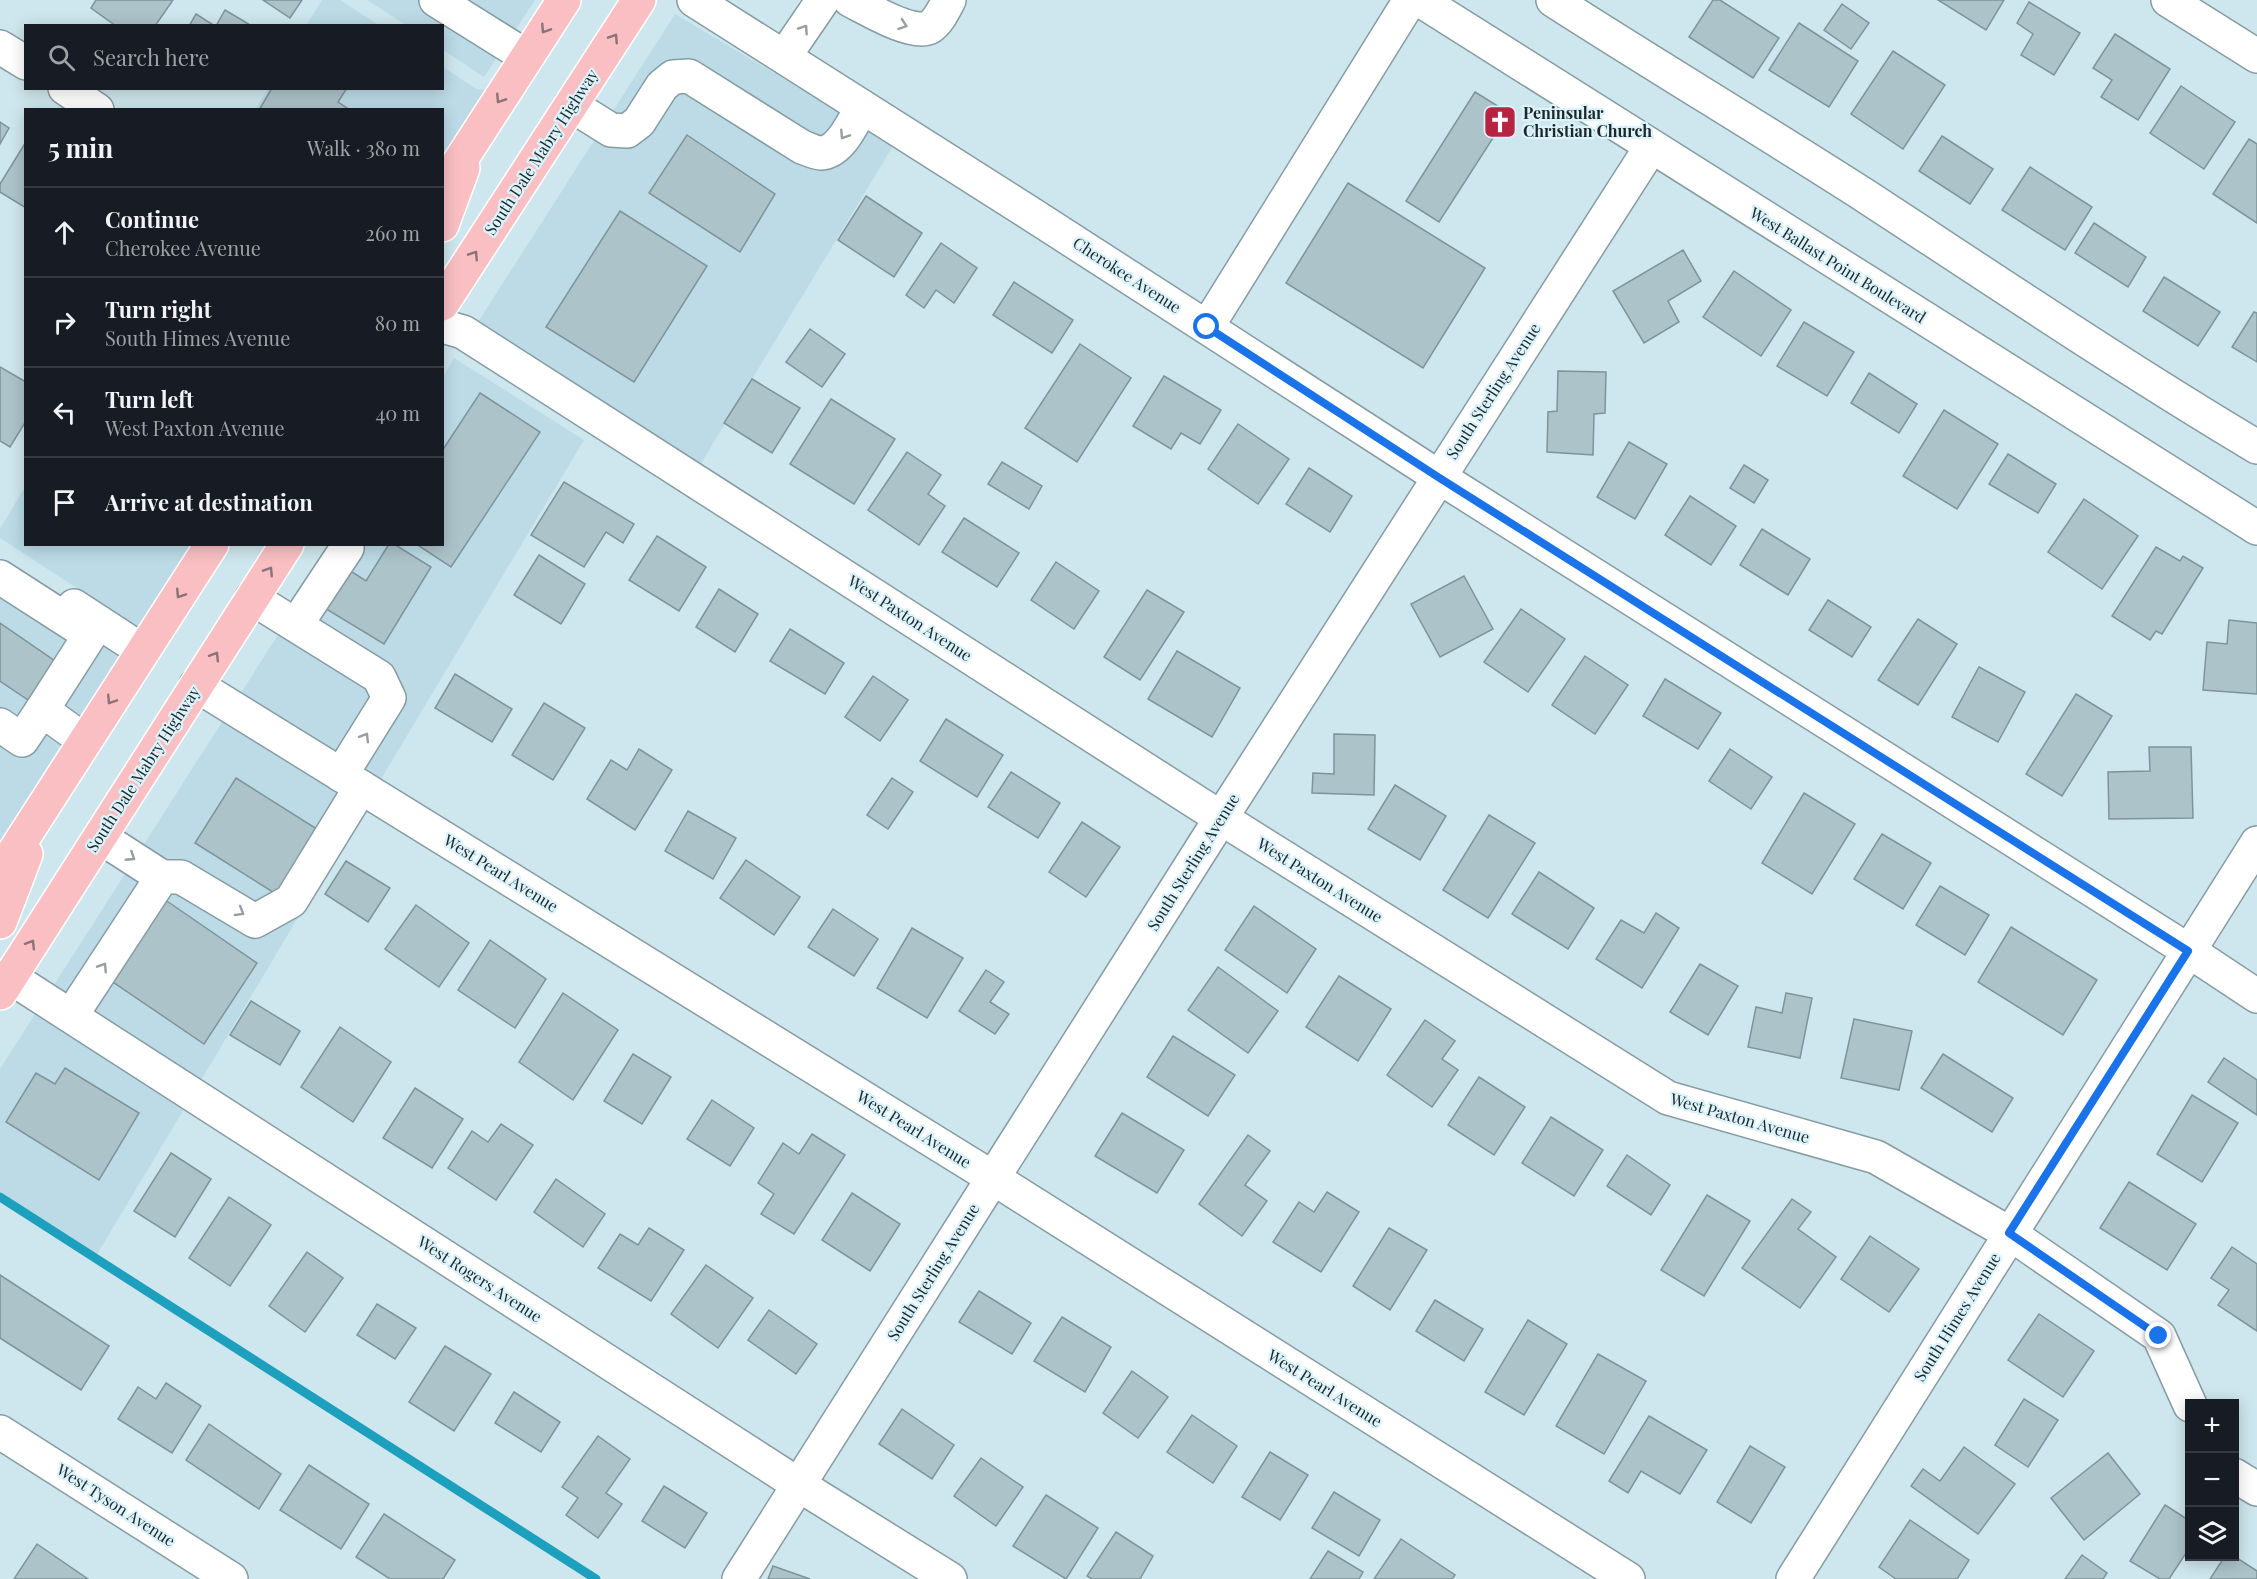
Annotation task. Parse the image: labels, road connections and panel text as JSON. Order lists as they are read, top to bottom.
{
  "streets": {
    "main road": ["South Dale Mabry Highway"],
    "street": [
      "West Ballast Point Boulevard",
      "Cherokee Avenue",
      "South Sterling Avenue",
      "West Paxton Avenue",
      "West Pearl Avenue",
      "West Rogers Avenue",
      "South Himes Avenue",
      "West Tyson Avenue"
    ]
  },
  "crossings": [
    ["South Dale Mabry Highway", "West Pearl Avenue"],
    ["South Dale Mabry Highway", "West Rogers Avenue"],
    ["West Ballast Point Boulevard", "South Sterling Avenue"],
    ["Cherokee Avenue", "South Sterling Avenue"],
    ["Cherokee Avenue", "South Himes Avenue"],
    ["South Sterling Avenue", "West Paxton Avenue"],
    ["South Sterling Avenue", "West Pearl Avenue"],
    ["South Sterling Avenue", "West Rogers Avenue"],
    ["West Paxton Avenue", "South Himes Avenue"]
  ],
  "places": {
    "church": ["Peninsular Christian Church"]
  },
  "page": {
    "search": "Search here",
    "heading": ["5 min", "Walk · 380 m"],
    "list": [
      ["Continue", "Cherokee Avenue", "260 m"],
      ["Turn right", "South Himes Avenue", "80 m"],
      ["Turn left", "West Paxton Avenue", "40 m"],
      "Arrive at destination"
    ],
    "map_buttons": ["+", "−"]
  }
}
